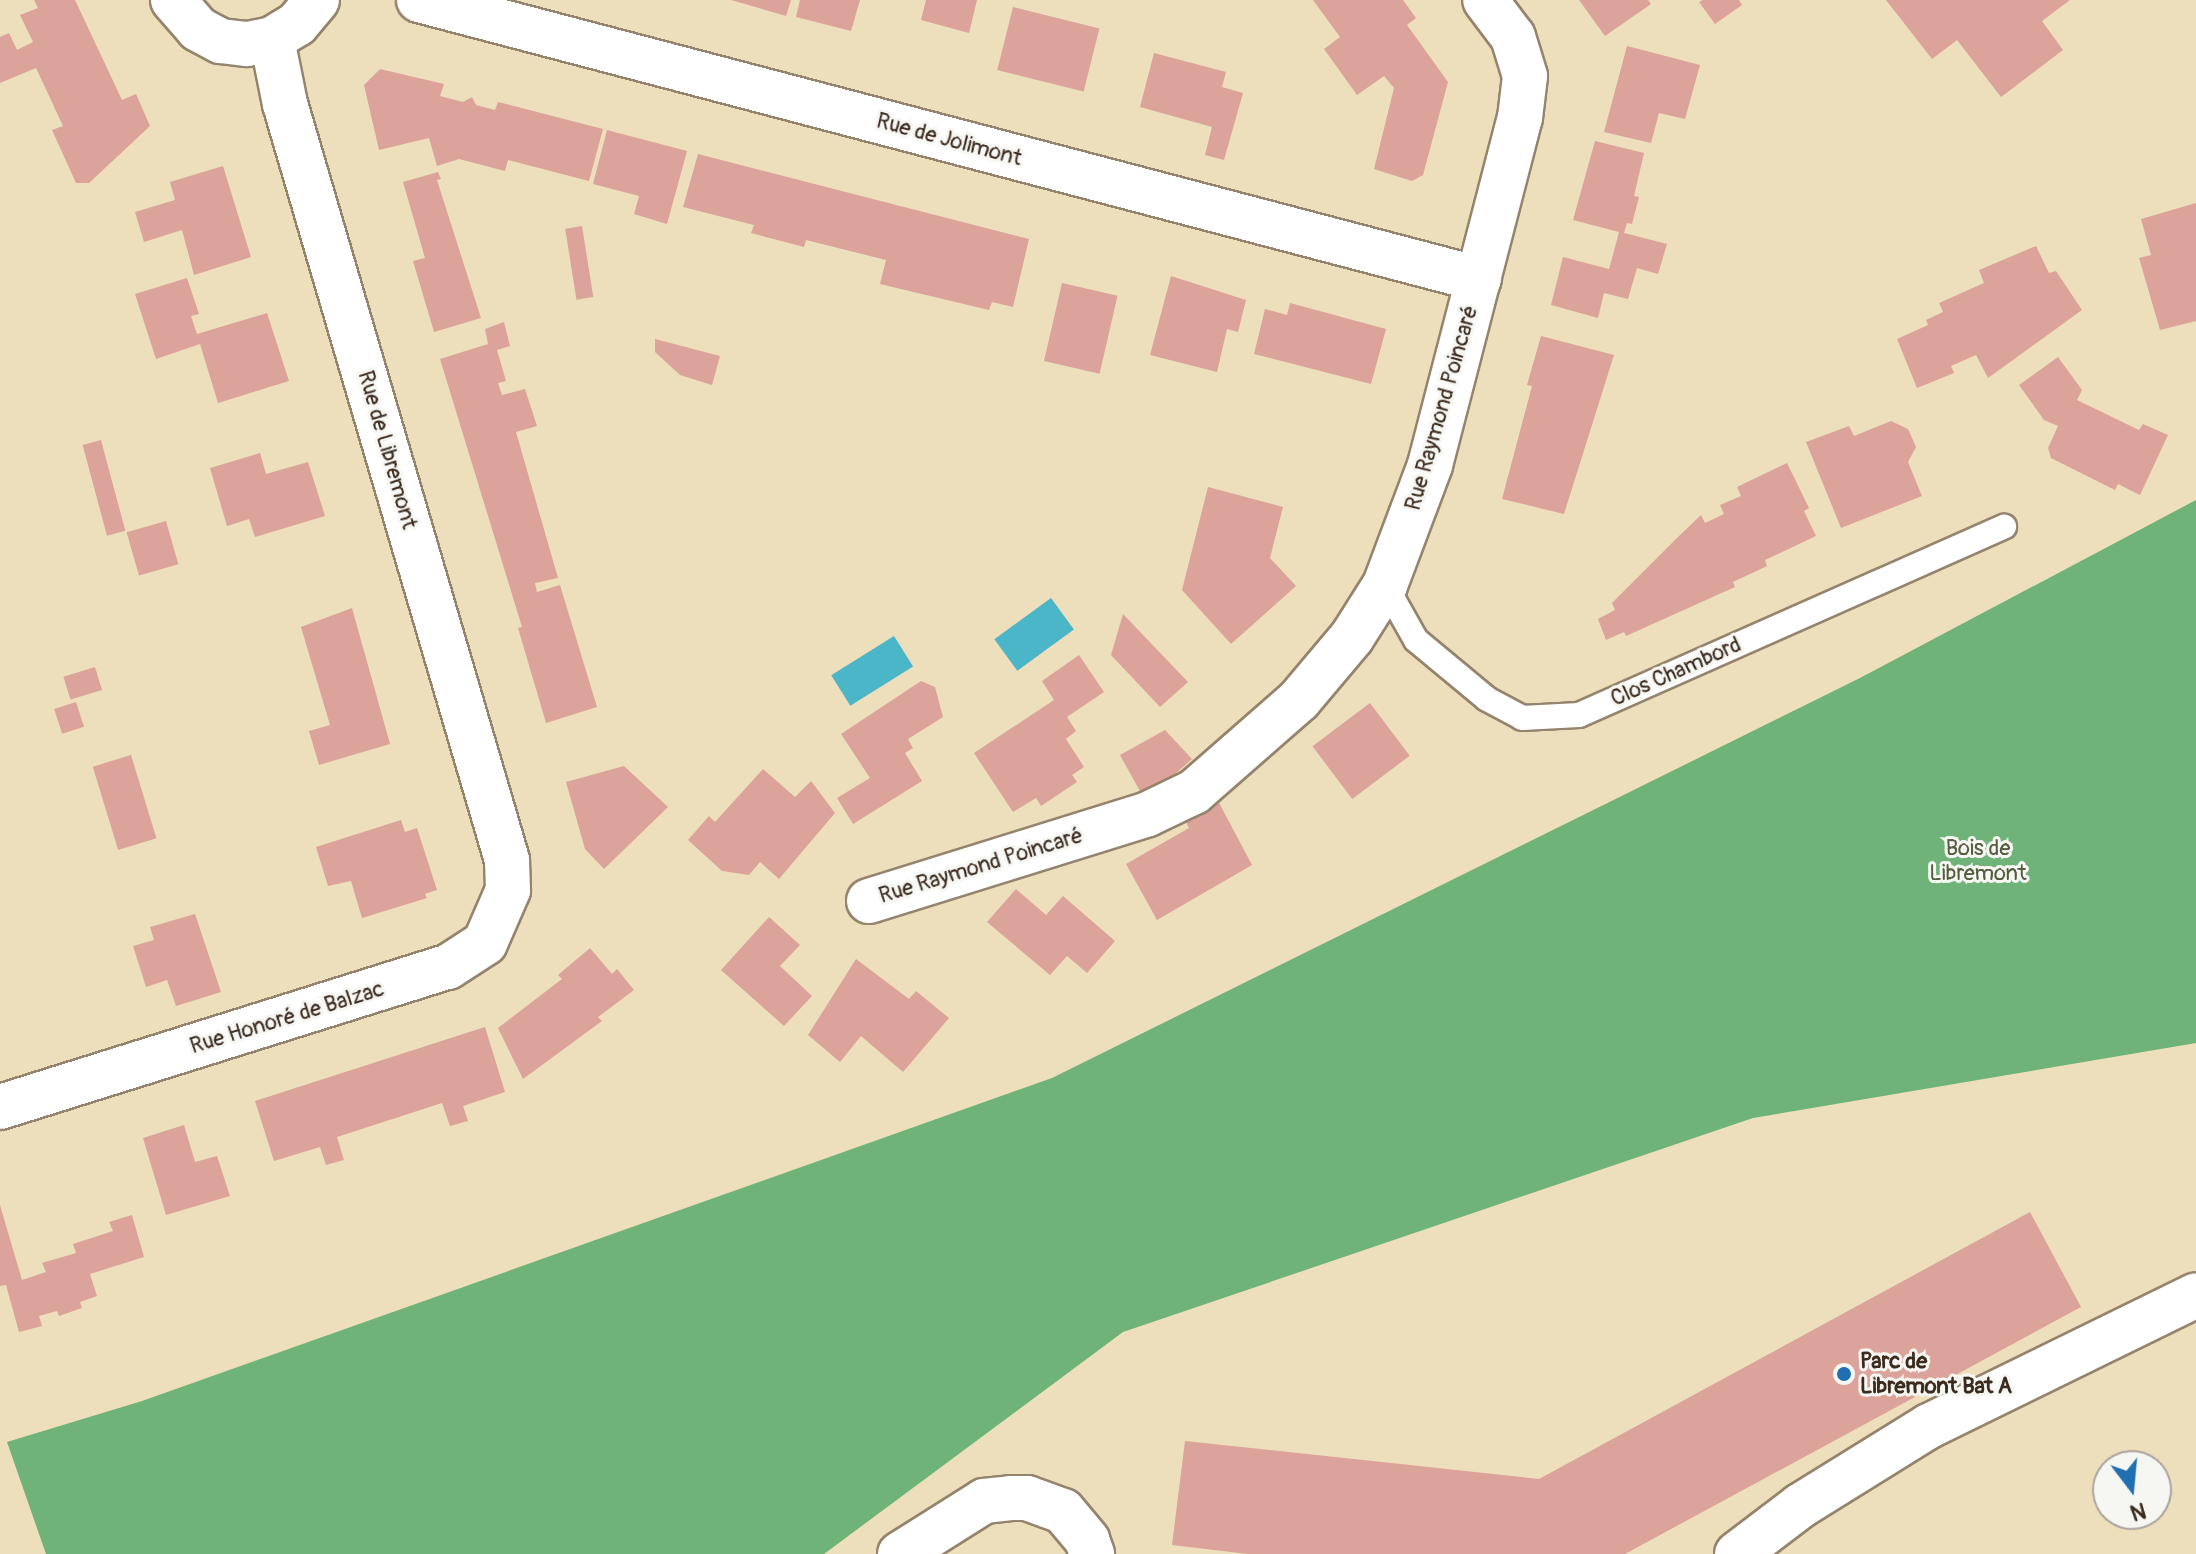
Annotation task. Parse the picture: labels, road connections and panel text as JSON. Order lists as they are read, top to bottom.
{
  "streets": {
    "street": [
      "Rue de Jolimont",
      "Rue Raymond Poincaré",
      "Rue de Libremont",
      "Rue Honoré de Balzac"
    ],
    "lane": ["Clos Chambord"]
  },
  "crossings": [
    ["Rue de Jolimont", "Rue Raymond Poincaré"],
    ["Rue Raymond Poincaré", "Clos Chambord"],
    ["Rue de Libremont", "Rue Honoré de Balzac"]
  ],
  "parks": ["Bois de Libremont"],
  "places": ["Parc de Libremont Bat A"],
  "north": "bottom"
}
